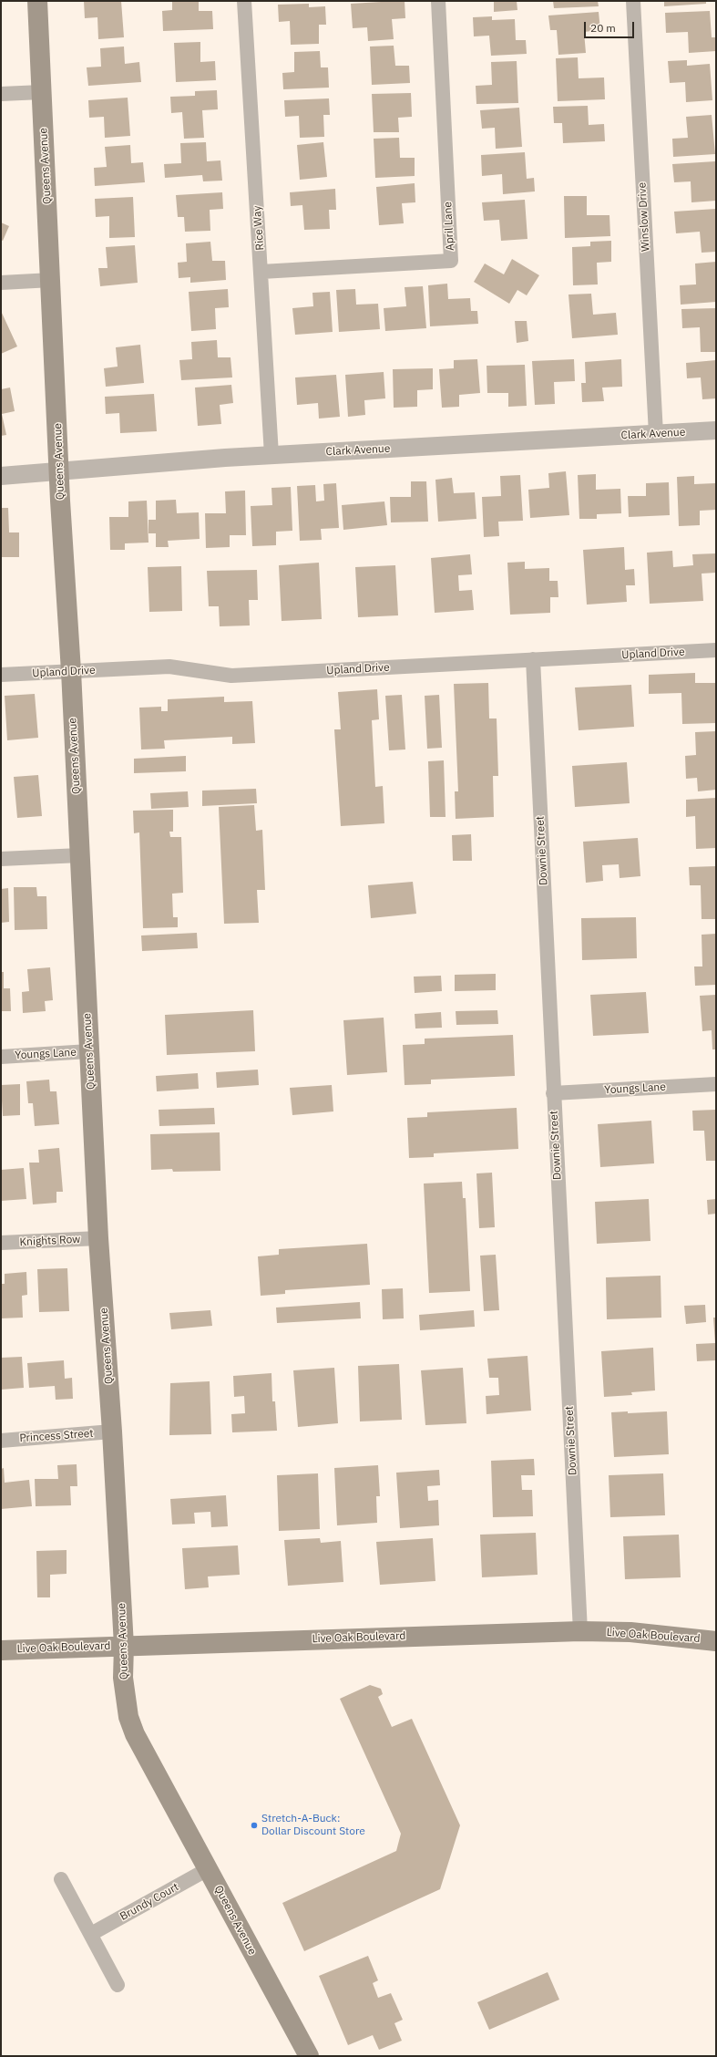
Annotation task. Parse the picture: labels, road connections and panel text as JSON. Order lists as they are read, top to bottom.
{
  "streets": {
    "main road": ["Queens Avenue", "Live Oak Boulevard"],
    "street": [
      "Winslow Drive",
      "April Lane",
      "Rice Way",
      "Clark Avenue",
      "Upland Drive",
      "Downie Street",
      "Youngs Lane",
      "Knights Row",
      "Princess Street",
      "Brundy Court"
    ]
  },
  "crossings": [
    ["Queens Avenue", "Clark Avenue"],
    ["Queens Avenue", "Upland Drive"],
    ["Queens Avenue", "Youngs Lane"],
    ["Queens Avenue", "Knights Row"],
    ["Queens Avenue", "Princess Street"],
    ["Queens Avenue", "Live Oak Boulevard"],
    ["Queens Avenue", "Brundy Court"],
    ["Winslow Drive", "Clark Avenue"],
    ["April Lane", "Rice Way"],
    ["Rice Way", "Clark Avenue"],
    ["Upland Drive", "Downie Street"],
    ["Downie Street", "Youngs Lane"],
    ["Downie Street", "Live Oak Boulevard"]
  ],
  "places": ["Stretch-A-Buck: Dollar Discount Store"],
  "scale_bar": "20 m"
}
